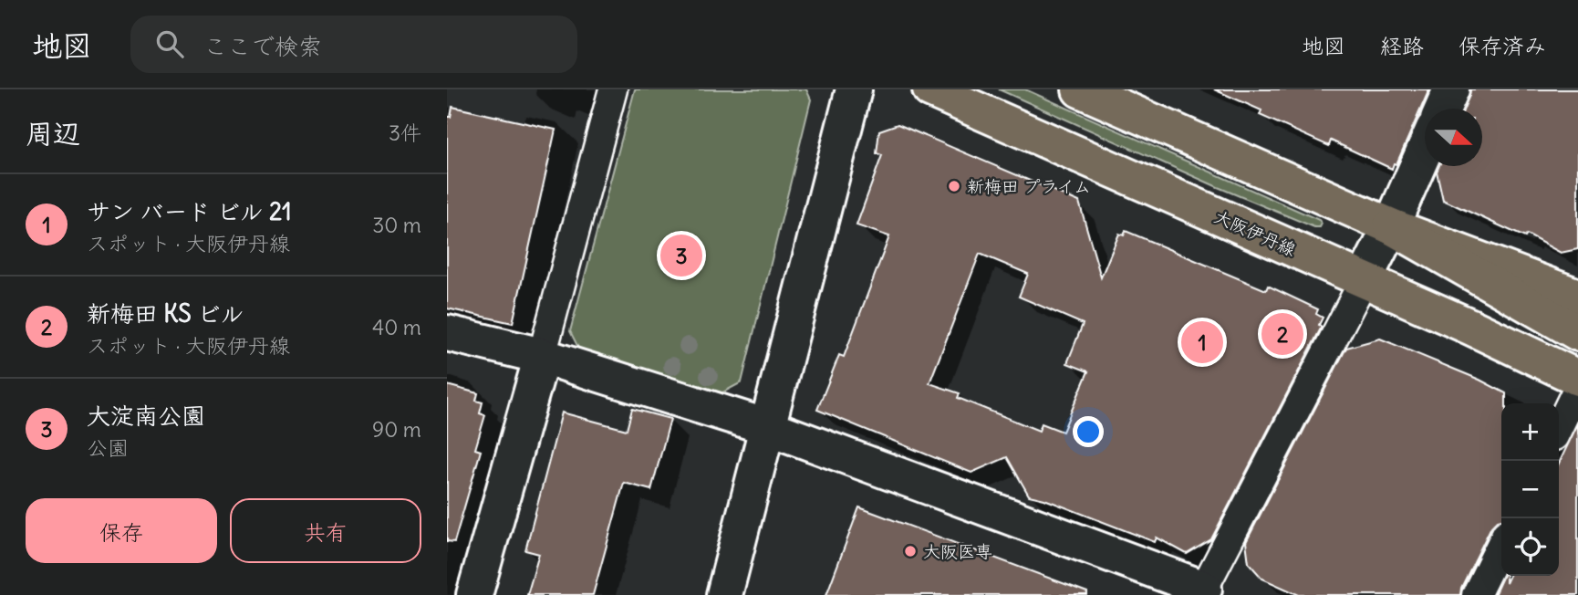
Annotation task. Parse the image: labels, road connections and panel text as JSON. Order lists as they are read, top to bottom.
{
  "streets": {
    "main road": ["大阪伊丹線"]
  },
  "places": ["新梅田 プライム", "大阪医専"],
  "north": "right",
  "page": {
    "header": "地図",
    "search": "ここで検索",
    "nav": ["地図", "経路", "保存済み"],
    "heading": ["周辺", "3件"],
    "list": [
      {
        "mark": "1",
        "name": "サン バード ビル 21",
        "note": "スポット · 大阪伊丹線",
        "value": "30 m"
      },
      {
        "mark": "2",
        "name": "新梅田 KS ビル",
        "note": "スポット · 大阪伊丹線",
        "value": "40 m"
      },
      {
        "mark": "3",
        "name": "大淀南公園",
        "note": "公園",
        "value": "90 m"
      }
    ],
    "pins": ["3", "2", "1"],
    "map_buttons": ["+", "−"],
    "buttons": ["保存", "共有"]
  }
}
